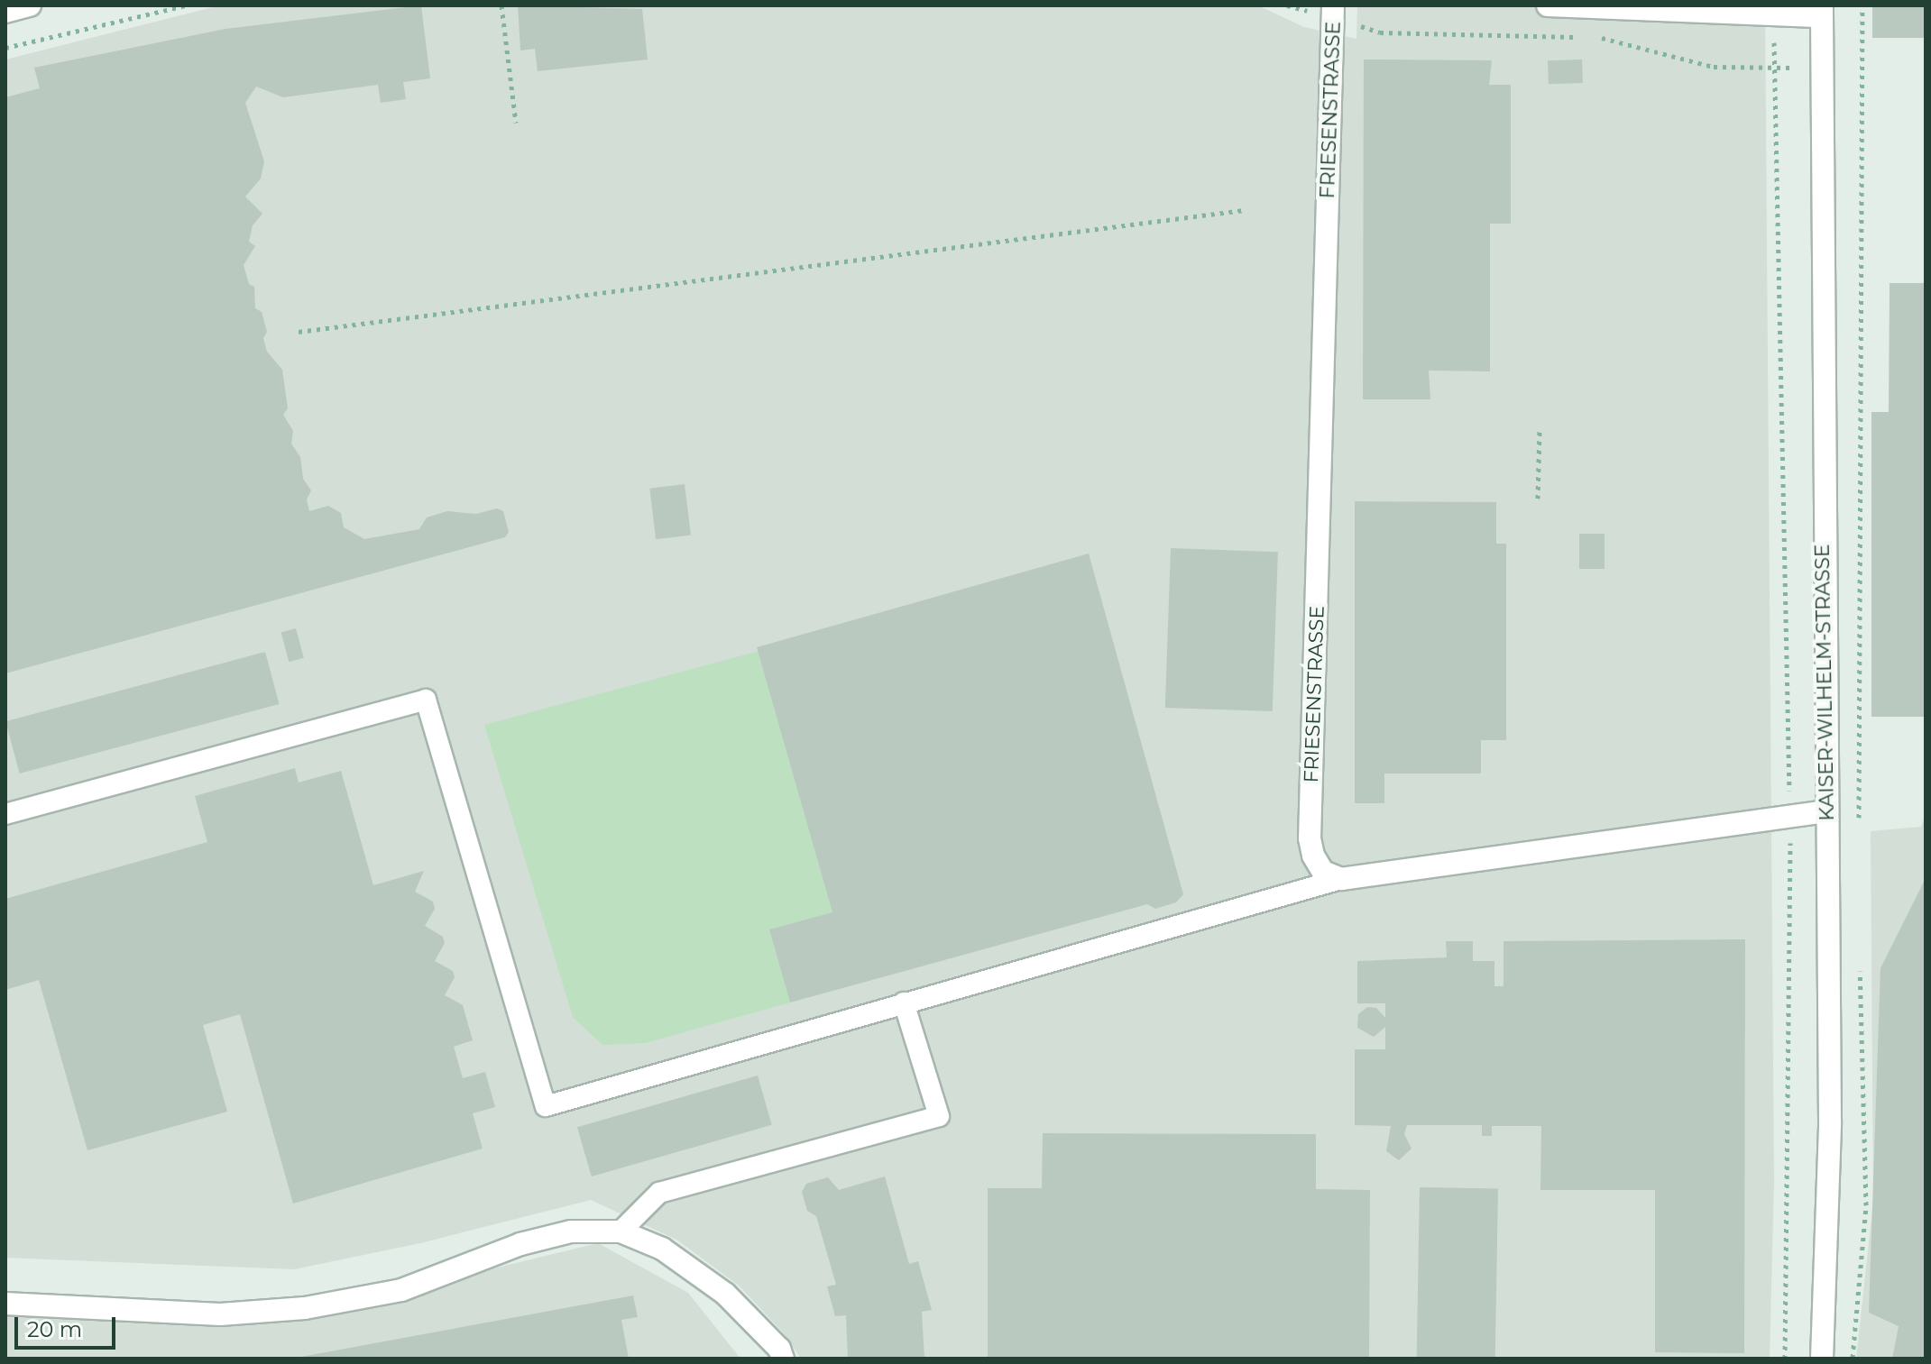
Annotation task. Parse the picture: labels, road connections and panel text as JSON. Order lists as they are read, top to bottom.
{
  "streets": {
    "street": ["FRIESENSTRASSE", "KAISER-WILHELM-STRASSE"]
  },
  "scale_bar": "20 m"
}
